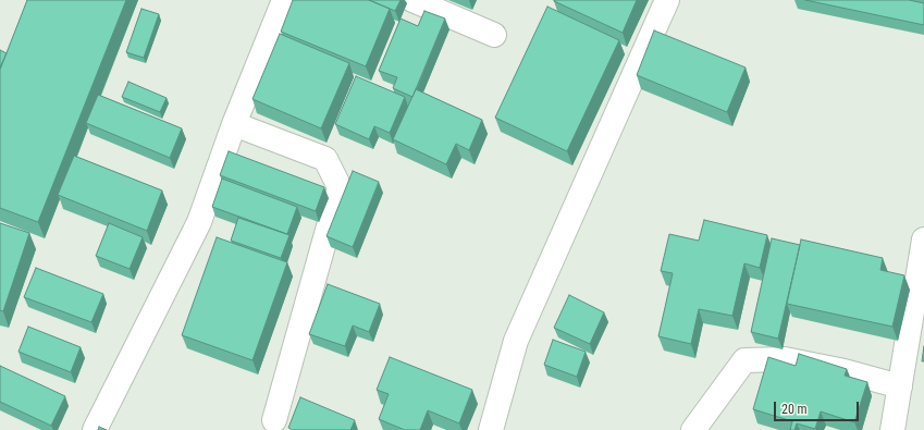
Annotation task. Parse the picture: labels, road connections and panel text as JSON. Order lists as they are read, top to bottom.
{
  "scale_bar": "20 m"
}
